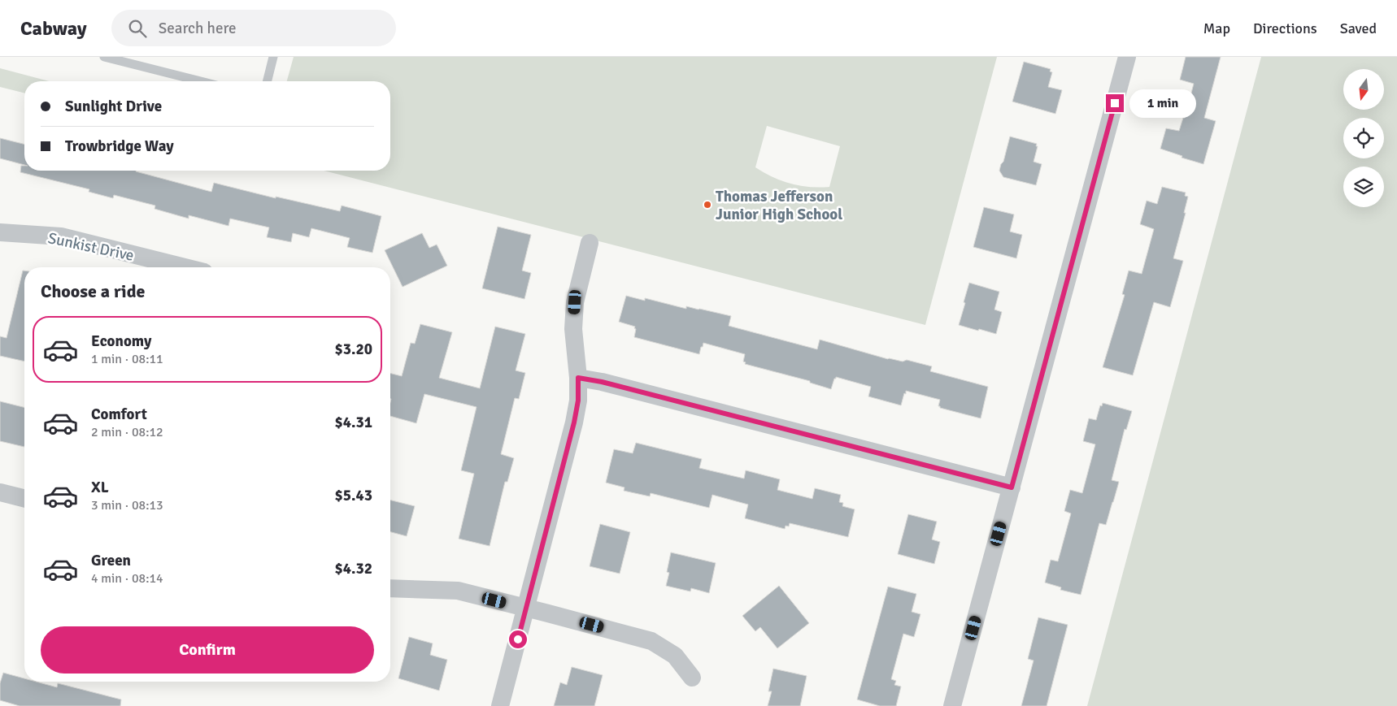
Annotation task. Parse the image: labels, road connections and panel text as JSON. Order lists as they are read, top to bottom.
{
  "streets": {
    "street": ["Sunkist Drive"]
  },
  "places": ["Thomas Jefferson Junior High School"],
  "north": "bottom",
  "page": {
    "header": "Cabway",
    "search": "Search here",
    "nav": ["Map", "Directions", "Saved"],
    "banner": ["Sunlight Drive", "Trowbridge Way"],
    "bubble": "1 min",
    "heading": "Choose a ride",
    "list": [
      {
        "name": "Economy",
        "note": "1 min · 08:11",
        "value": "$3.20"
      },
      {
        "name": "Comfort",
        "note": "2 min · 08:12",
        "value": "$4.31"
      },
      {
        "name": "XL",
        "note": "3 min · 08:13",
        "value": "$5.43"
      },
      {
        "name": "Green",
        "note": "4 min · 08:14",
        "value": "$4.32"
      }
    ],
    "buttons": "Confirm"
  }
}
